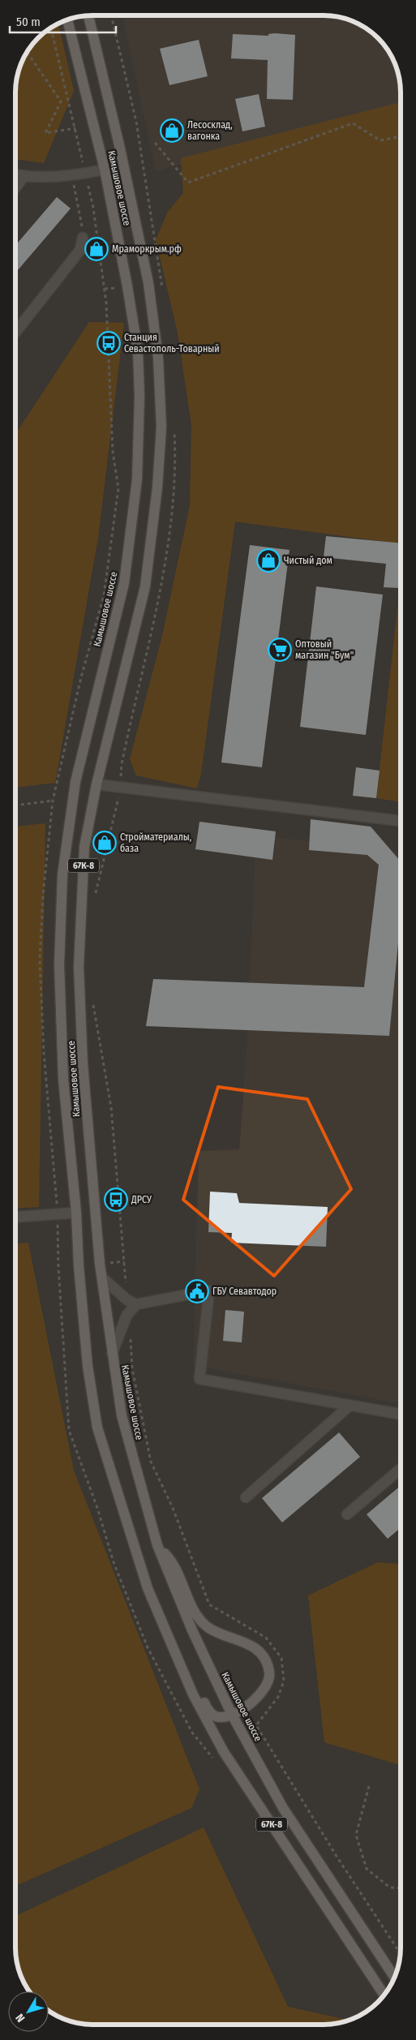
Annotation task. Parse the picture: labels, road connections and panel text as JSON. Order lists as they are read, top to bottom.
{
  "streets": {
    "main road": ["Камышовое шоссе", "67К-8"]
  },
  "places": {
    "shop": [
      "Лесосклад, вагонка",
      "Мраморкрым.рф",
      "Чистый дом",
      "Стройматериалы, база"
    ],
    "bus stop": ["Станция Севастополь-Товарный", "ДРСУ"],
    "supermarket": ["Оптовый магазин \"Бум\""],
    "public building": ["ГБУ Севавтодор"]
  },
  "scale_bar": "50 m",
  "north": "bottom left"
}
